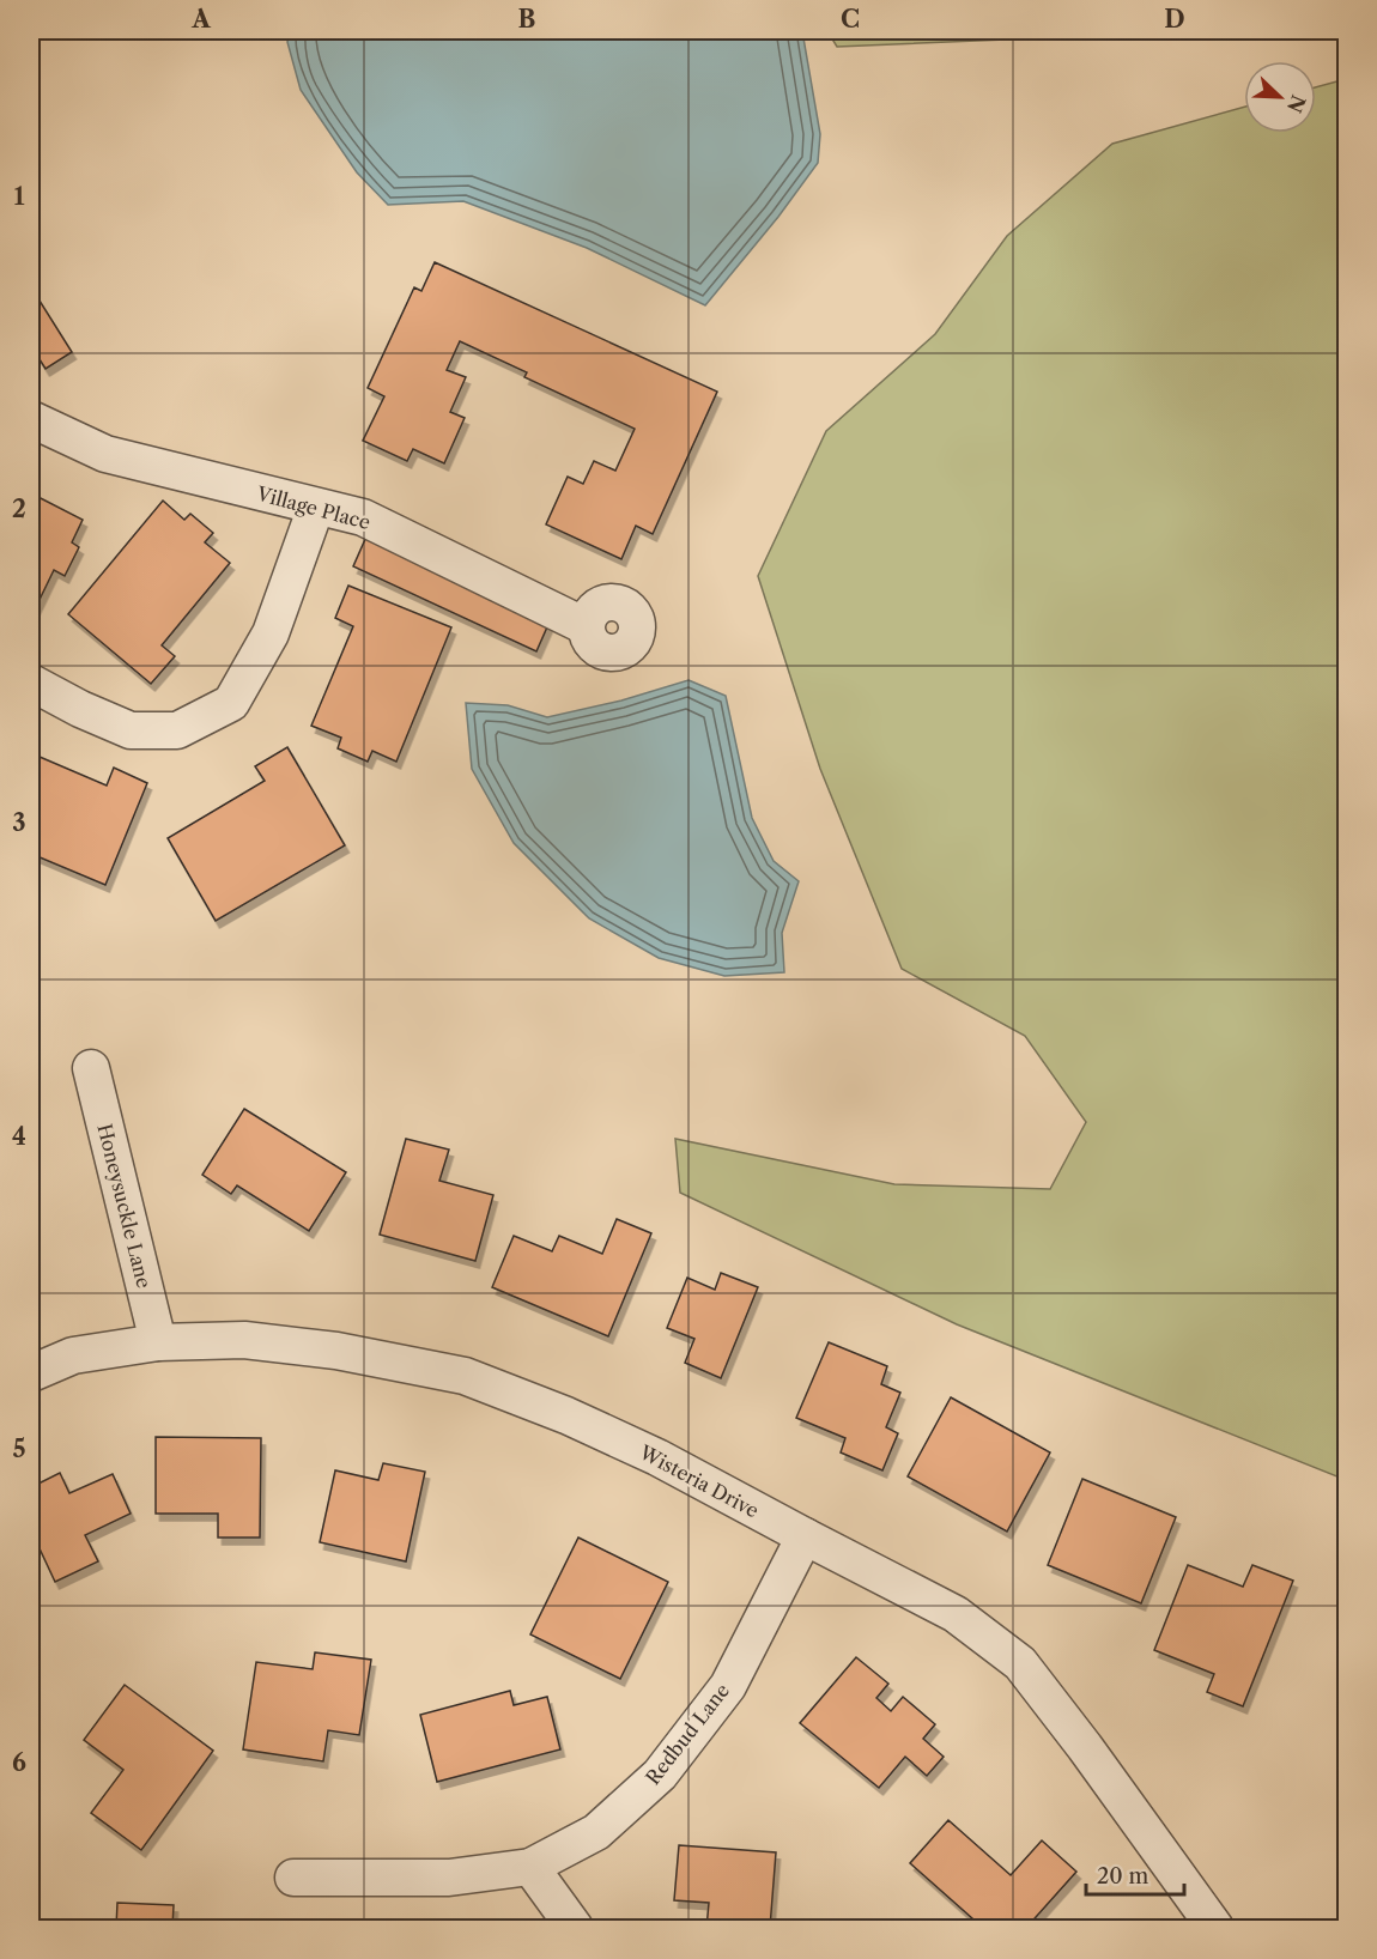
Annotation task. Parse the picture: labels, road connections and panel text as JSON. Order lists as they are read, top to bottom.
{
  "streets": {
    "street": [
      "Village Place",
      "Honeysuckle Lane",
      "Wisteria Drive",
      "Redbud Lane"
    ]
  },
  "crossings": [
    ["Honeysuckle Lane", "Wisteria Drive"],
    ["Wisteria Drive", "Redbud Lane"]
  ],
  "scale_bar": "20 m",
  "north": "bottom right",
  "grid": {
    "columns": [
      "A",
      "B",
      "C",
      "D"
    ],
    "rows": [
      "1",
      "2",
      "3",
      "4",
      "5",
      "6"
    ]
  }
}
